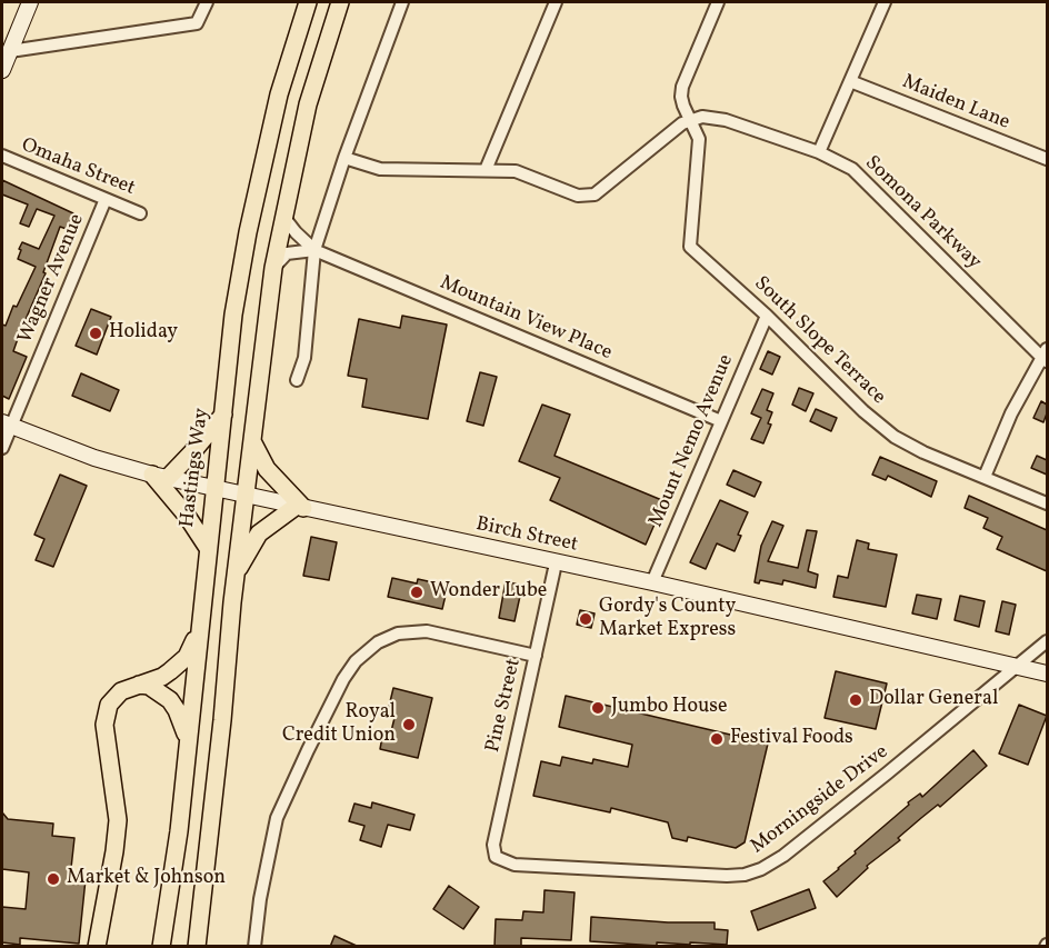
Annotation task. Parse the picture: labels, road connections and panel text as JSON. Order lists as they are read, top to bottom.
{
  "streets": {
    "main road": ["Hastings Way", "Birch Street"],
    "street": [
      "Maiden Lane",
      "Omaha Street",
      "Somona Parkway",
      "Wagner Avenue",
      "Mountain View Place",
      "South Slope Terrace",
      "Mount Nemo Avenue",
      "Pine Street",
      "Morningside Drive"
    ]
  },
  "crossings": [
    ["Omaha Street", "Wagner Avenue"],
    ["Somona Parkway", "South Slope Terrace"],
    ["Wagner Avenue", "Birch Street"],
    ["Mountain View Place", "Mount Nemo Avenue"],
    ["South Slope Terrace", "Mount Nemo Avenue"],
    ["Mount Nemo Avenue", "Birch Street"],
    ["Hastings Way", "Birch Street"],
    ["Birch Street", "Pine Street"],
    ["Birch Street", "Morningside Drive"],
    ["Pine Street", "Morningside Drive"]
  ],
  "places": [
    "Holiday",
    "Wonder Lube",
    "Gordy's County Market Express",
    "Dollar General",
    "Jumbo House",
    "Royal Credit Union",
    "Festival Foods",
    "Market & Johnson"
  ]
}
